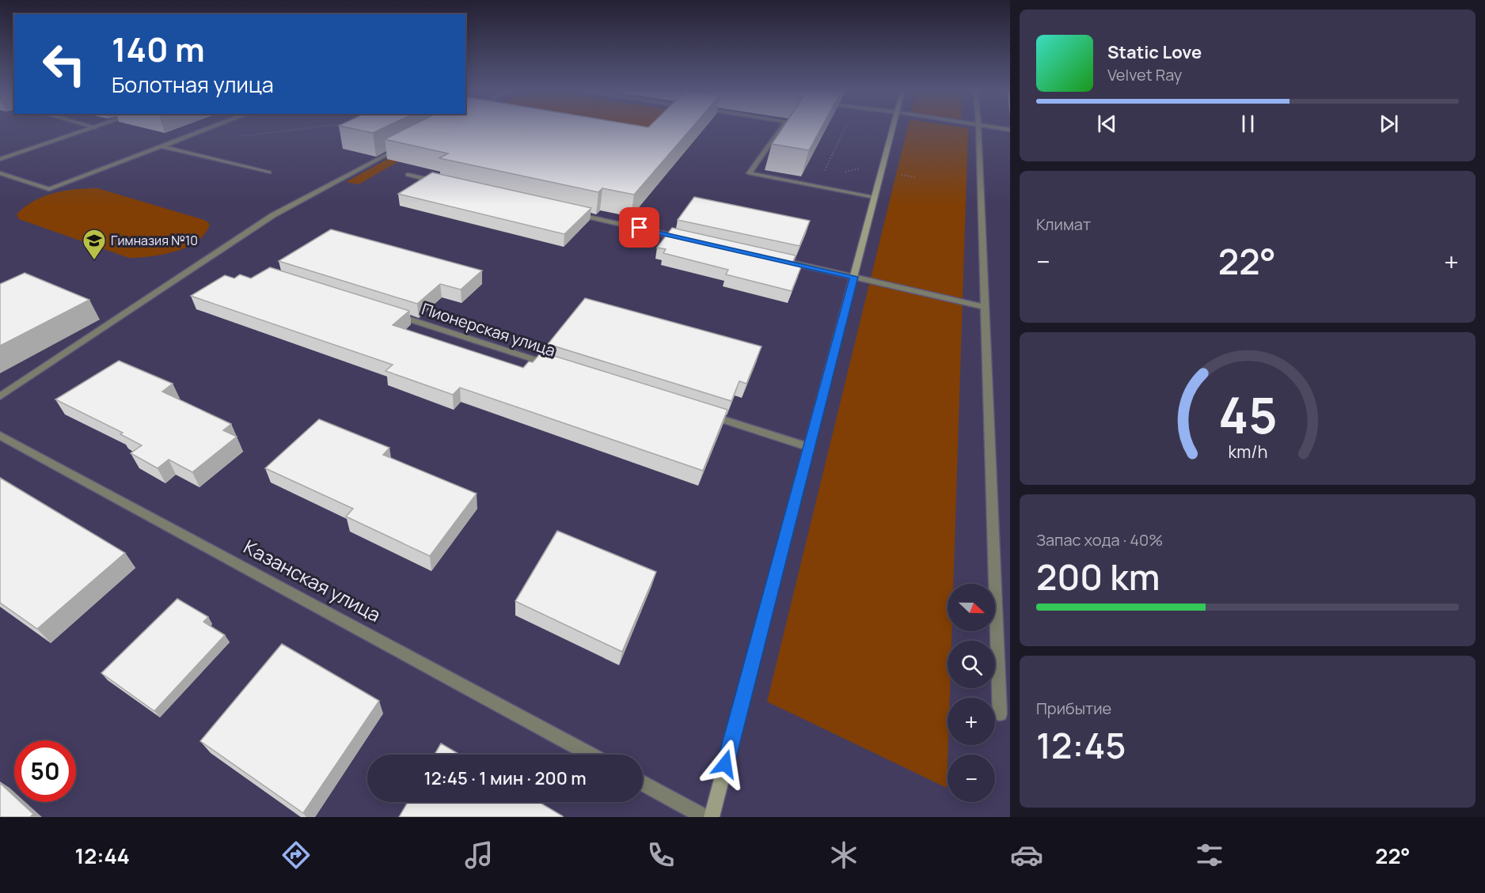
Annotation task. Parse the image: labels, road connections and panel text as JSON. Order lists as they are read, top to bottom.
{
  "streets": {
    "street": ["Пионерская улица", "Казанская улица"]
  },
  "places": {
    "school or university": ["Гимназия №10"]
  },
  "north": "right",
  "page": {
    "turn": ["140 m", "Болотная улица"],
    "song": ["Static Love", "Velvet Ray"],
    "tile": [
      "Климат",
      ["Запас хода · 40%", "200 km"],
      ["Прибытие", "12:45"]
    ],
    "heat": ["−", "22°", "+"],
    "map_buttons": ["+", "−"],
    "limit": "50",
    "trip": "12:45 · 1 мин · 200 m",
    "tabs": ["12:44", "22°"],
    "gauge": ["45", "km/h"]
  }
}
